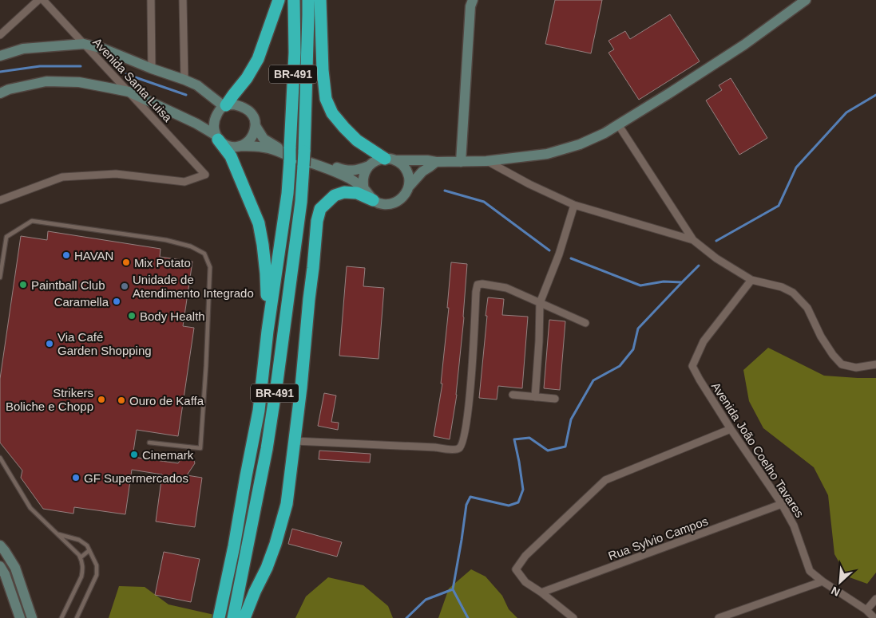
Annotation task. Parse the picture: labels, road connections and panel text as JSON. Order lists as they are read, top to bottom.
{
  "streets": {
    "highway": ["BR-491"],
    "street": ["Avenida Santa Luisa", "Avenida João Coelho Tavares", "Rua Sylvio Campos"]
  },
  "crossings": [
    ["Avenida João Coelho Tavares", "Rua Sylvio Campos"]
  ],
  "places": [
    "HAVAN",
    "Mix Potato",
    "Paintball Club",
    "Unidade de Atendimento Integrado",
    "Caramella",
    "Body Health",
    "Via Café Garden Shopping",
    "Strikers Boliche e Chopp",
    "Ouro de Kaffa",
    "Cinemark",
    "GF Supermercados"
  ],
  "north": "bottom left"
}
